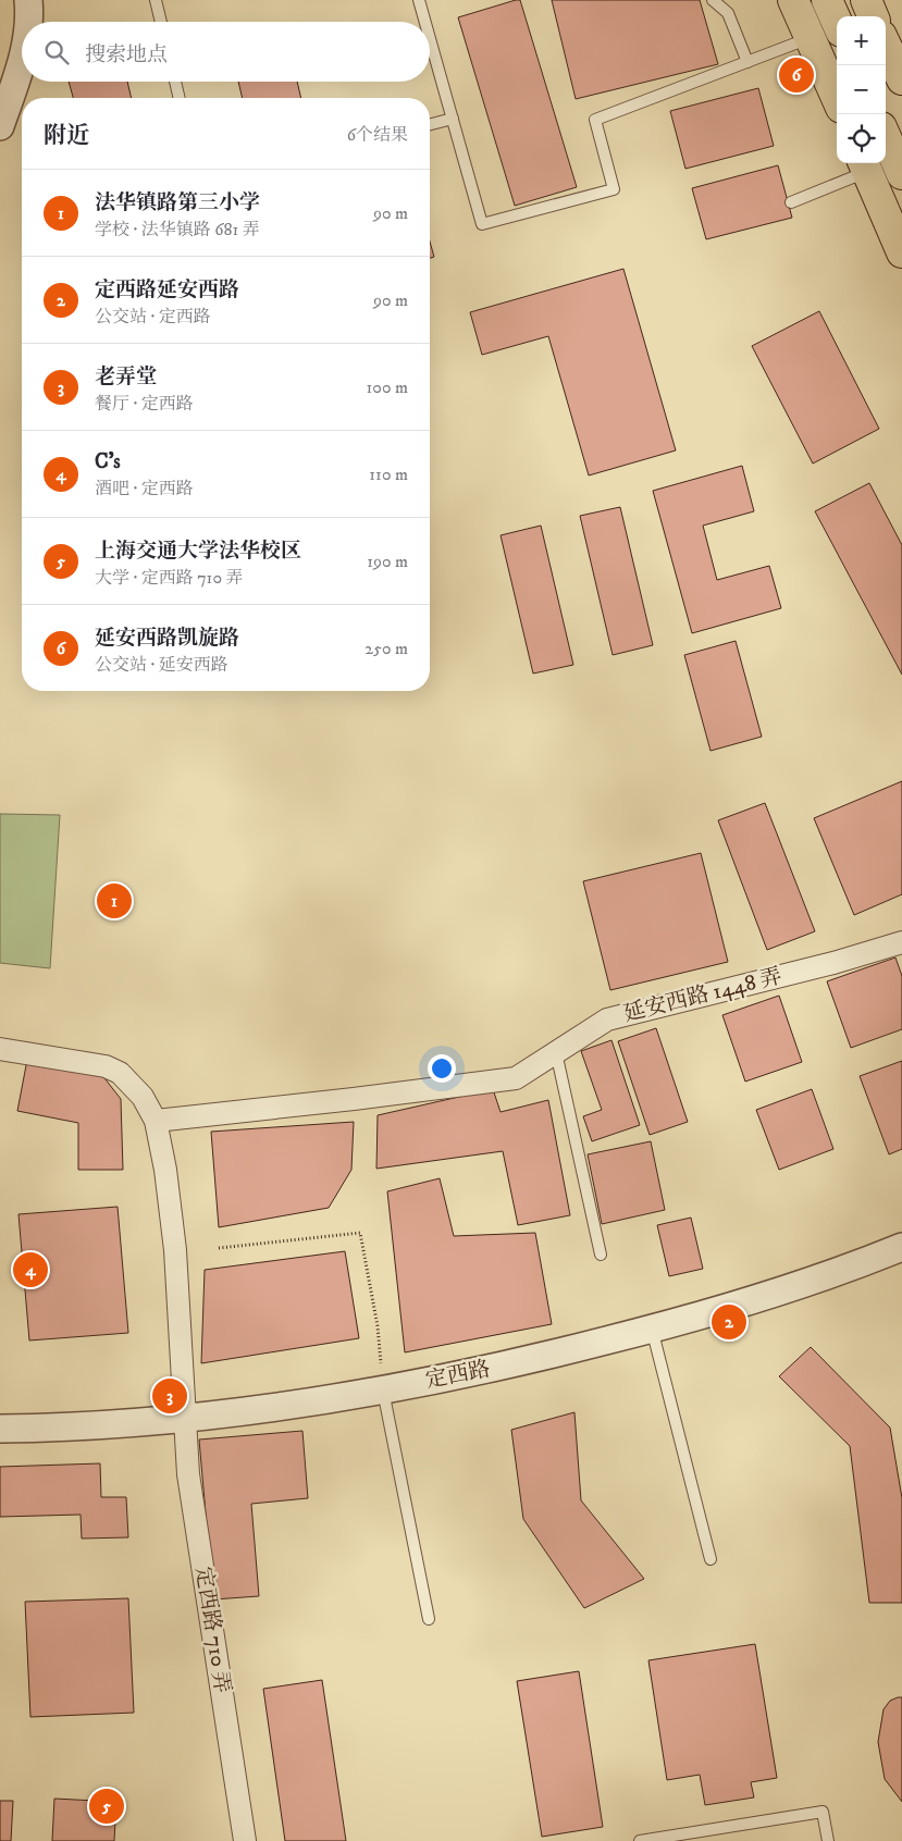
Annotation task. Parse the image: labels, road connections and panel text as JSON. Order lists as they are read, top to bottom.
{
  "streets": {
    "street": ["延安西路 1448 弄", "定西路", "定西路 710 弄"]
  },
  "crossings": [
    ["延安西路 1448 弄", "定西路 710 弄"],
    ["定西路", "定西路 710 弄"]
  ],
  "page": {
    "map_buttons": ["+", "−"],
    "search": "搜索地点",
    "pins": [
      "6",
      "1",
      "4",
      "2",
      "3",
      "5"
    ],
    "heading": ["附近", "6个结果"],
    "list": [
      {
        "mark": "1",
        "name": "法华镇路第三小学",
        "note": "学校 · 法华镇路 681 弄",
        "value": "90 m"
      },
      {
        "mark": "2",
        "name": "定西路延安西路",
        "note": "公交站 · 定西路",
        "value": "90 m"
      },
      {
        "mark": "3",
        "name": "老弄堂",
        "note": "餐厅 · 定西路",
        "value": "100 m"
      },
      {
        "mark": "4",
        "name": "C's",
        "note": "酒吧 · 定西路",
        "value": "110 m"
      },
      {
        "mark": "5",
        "name": "上海交通大学法华校区",
        "note": "大学 · 定西路 710 弄",
        "value": "190 m"
      },
      {
        "mark": "6",
        "name": "延安西路凯旋路",
        "note": "公交站 · 延安西路",
        "value": "250 m"
      }
    ]
  }
}
